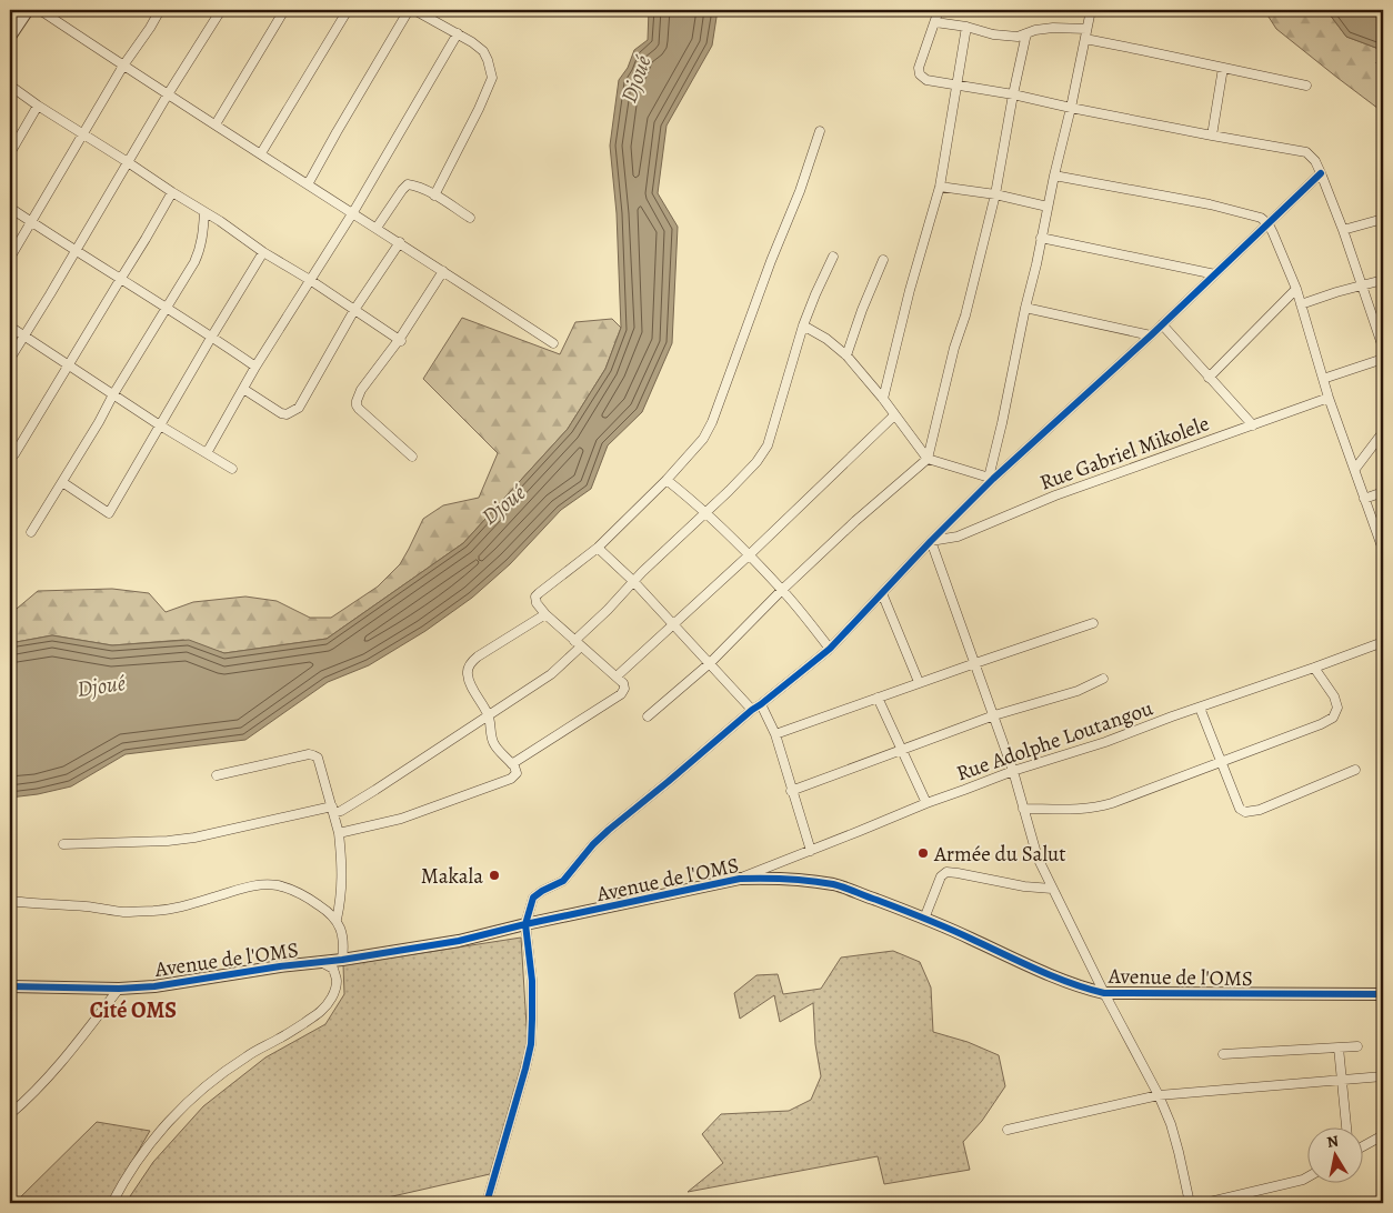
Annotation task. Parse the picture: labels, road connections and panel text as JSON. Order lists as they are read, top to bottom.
{
  "streets": {
    "street": ["Rue Gabriel Mikolele", "Rue Adolphe Loutangou", "Avenue de l'OMS"]
  },
  "crossings": [
    ["Rue Adolphe Loutangou", "Avenue de l'OMS"]
  ],
  "districts": ["Cité OMS"],
  "water": ["Djoué"],
  "places": ["Armée du Salut", "Makala"],
  "north": "top"
}
